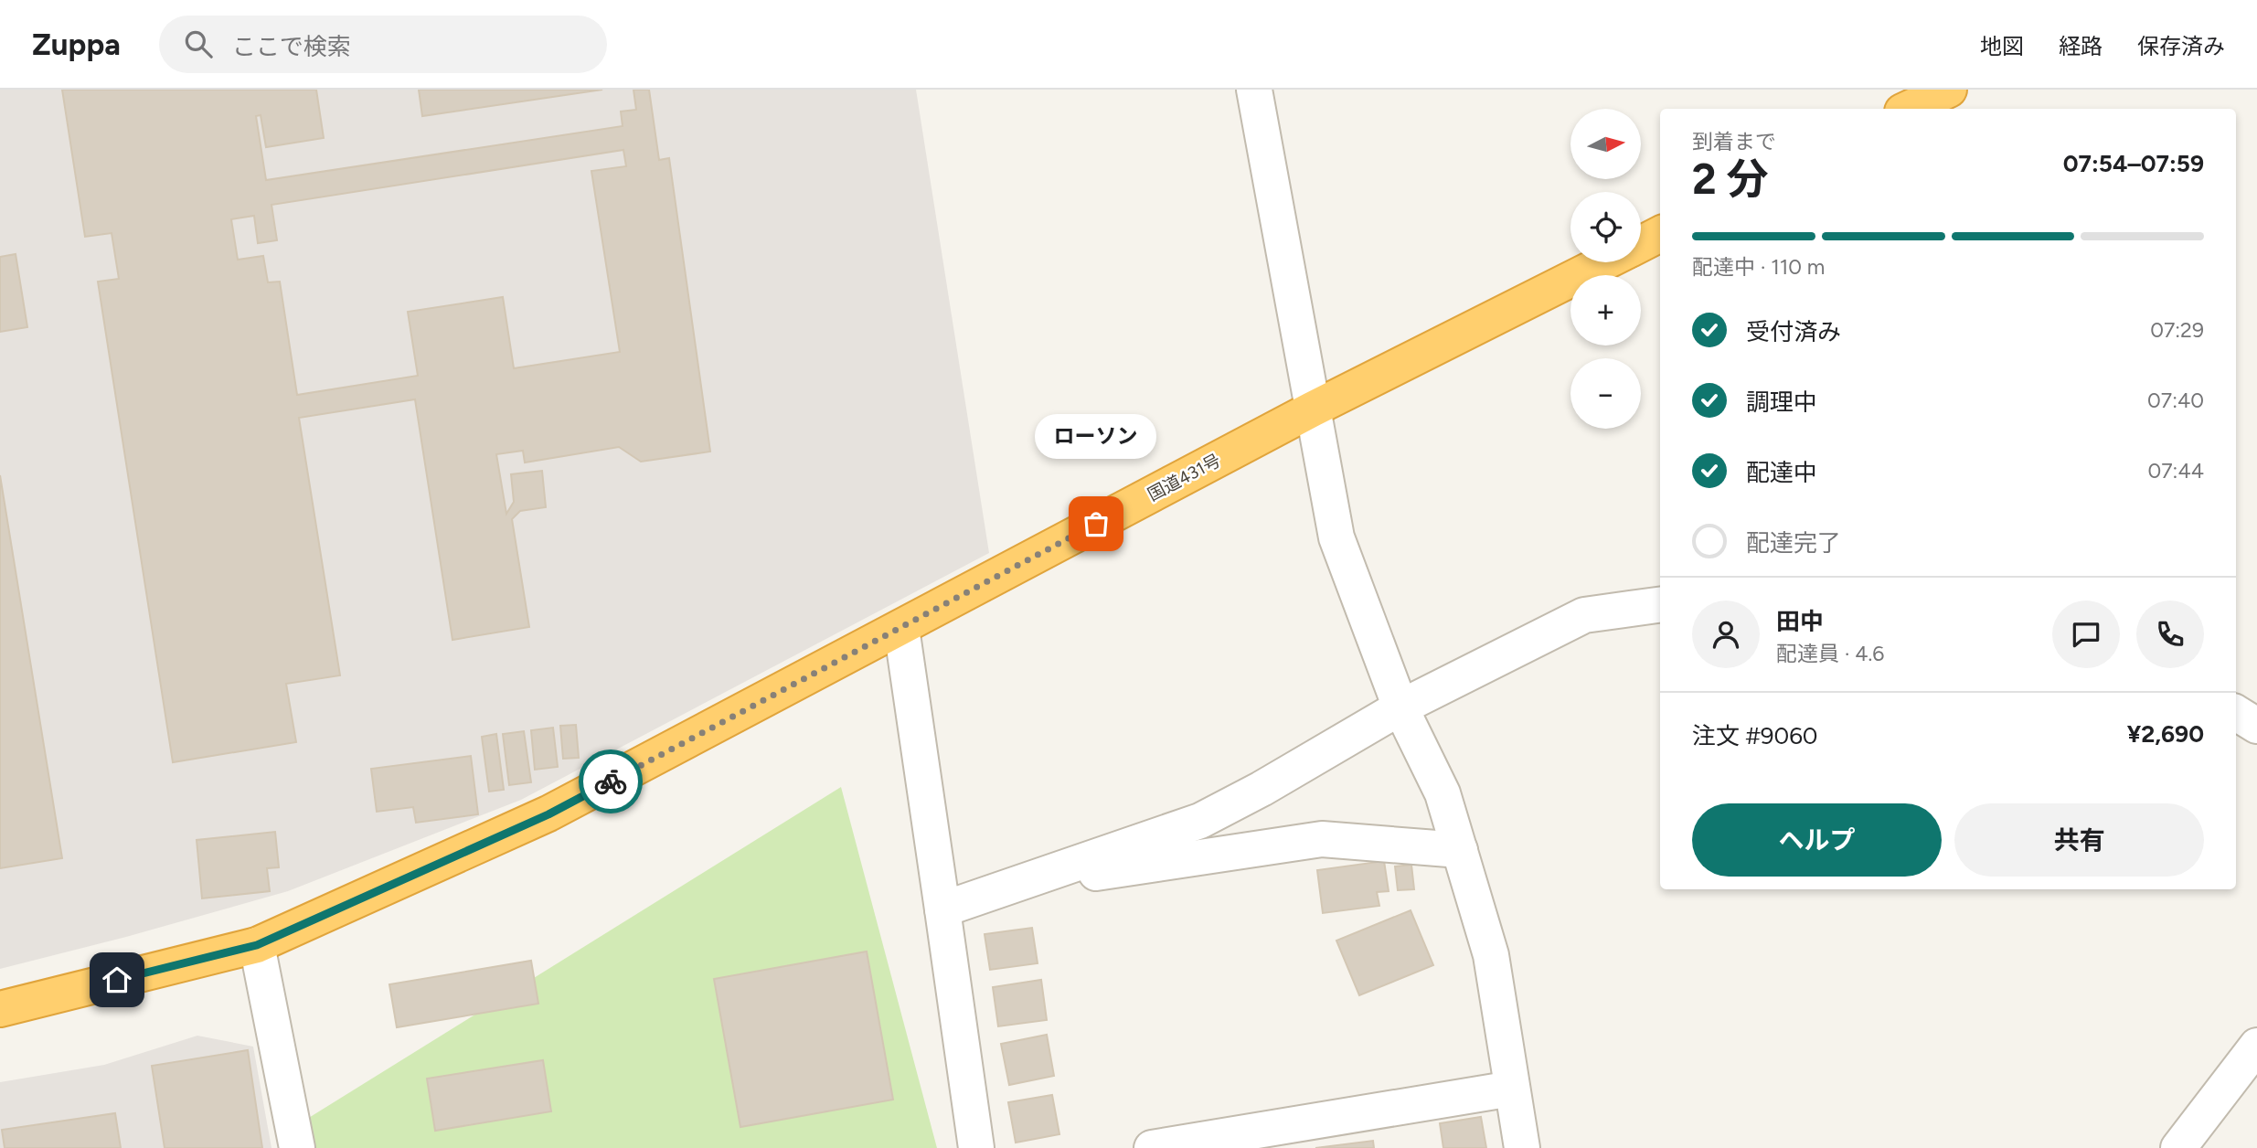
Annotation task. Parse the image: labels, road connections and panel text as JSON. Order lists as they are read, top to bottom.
{
  "streets": {
    "highway": ["国道431号"]
  },
  "places": ["ローソン"],
  "north": "right",
  "page": {
    "header": "Zuppa",
    "search": "ここで検索",
    "nav": ["地図", "経路", "保存済み"],
    "map_buttons": ["+", "−"],
    "heading": ["2 分", "到着まで", "07:54–07:59"],
    "panel": [
      "田中",
      "配達員 · 4.6",
      "注文 #9060",
      "¥2,690"
    ],
    "bar": "配達中 · 110 m",
    "list": [
      ["受付済み", "07:29"],
      ["調理中", "07:40"],
      ["配達中", "07:44"],
      "配達完了"
    ],
    "bubble": "ローソン",
    "buttons": ["ヘルプ", "共有"]
  }
}
